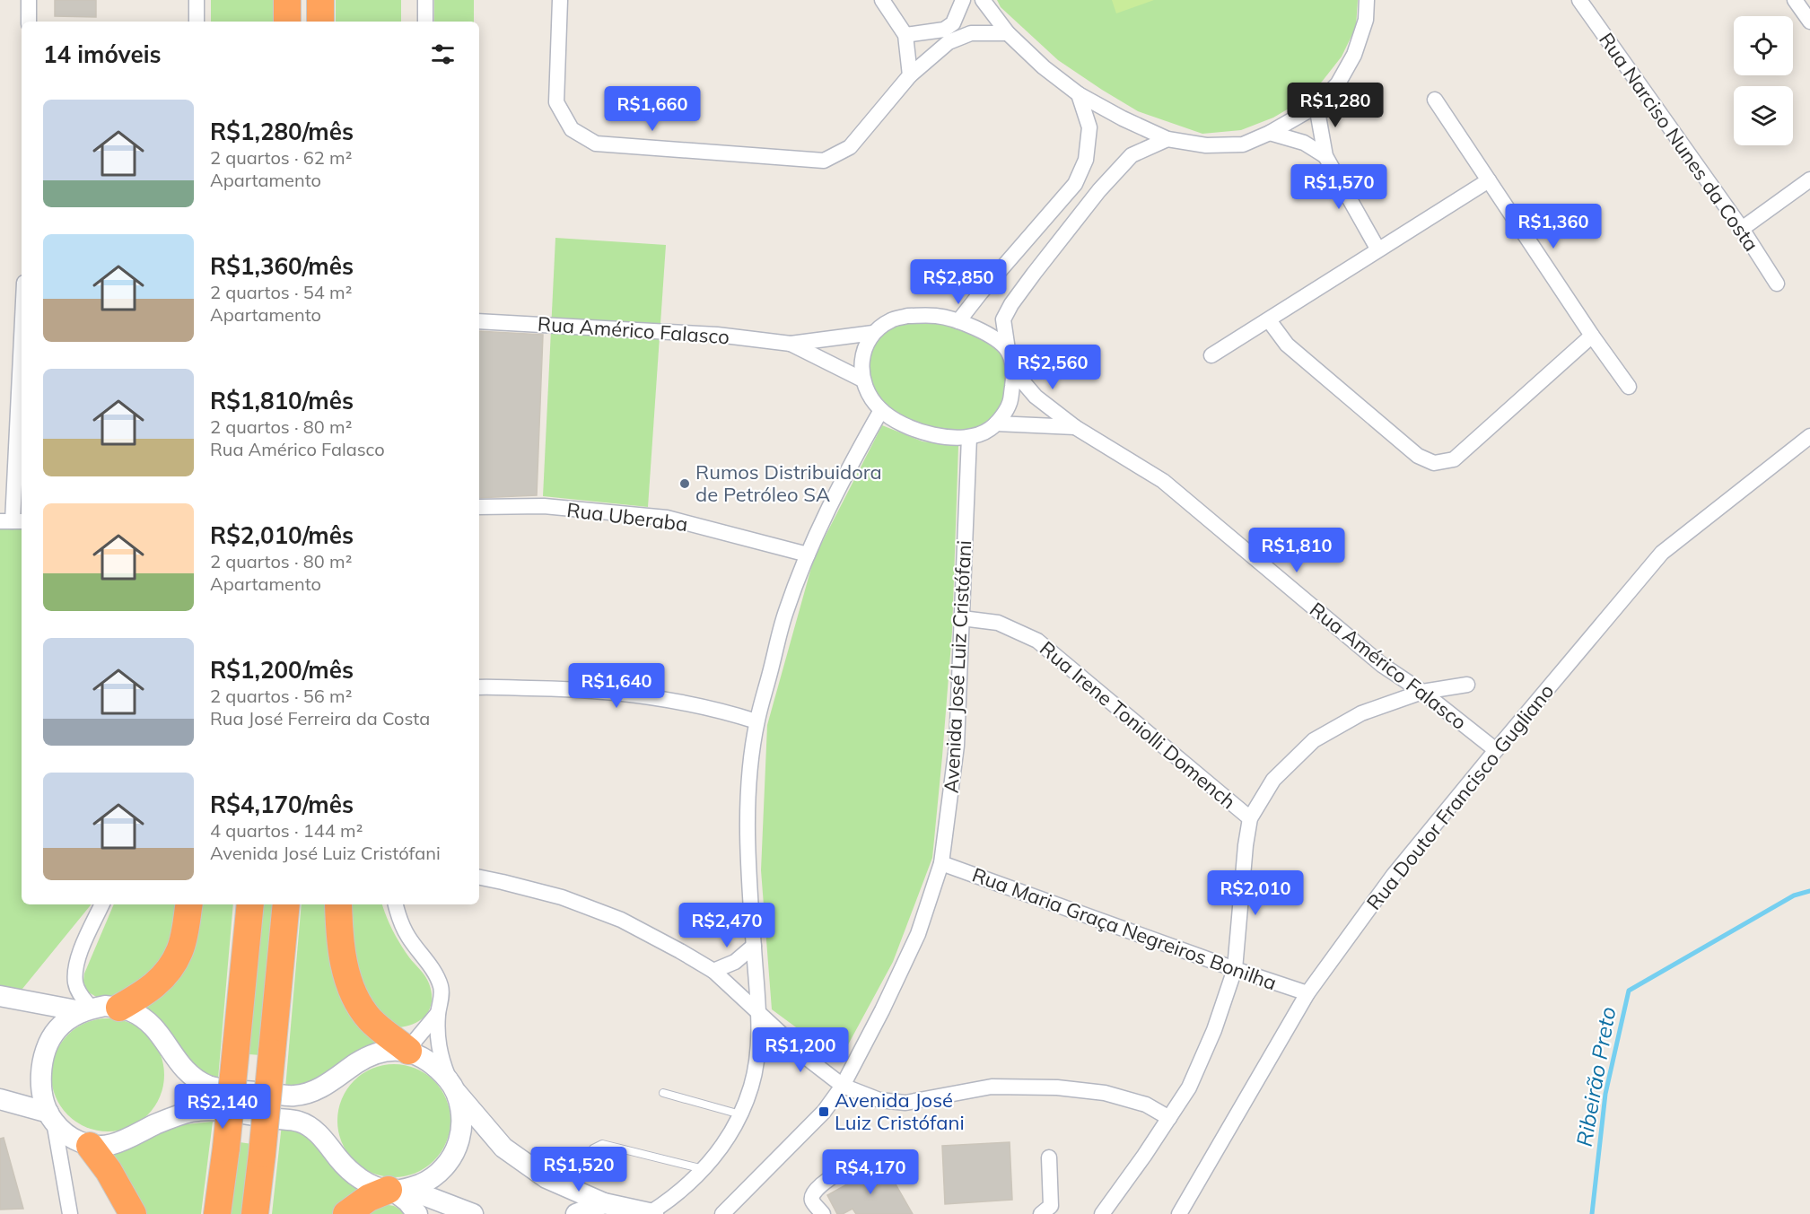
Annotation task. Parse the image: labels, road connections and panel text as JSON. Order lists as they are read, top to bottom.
{
  "streets": {
    "street": [
      "Rua Narciso Nunes da Costa",
      "Rua Américo Falasco",
      "Rua Uberaba",
      "Avenida José Luiz Cristófani",
      "Rua Irene Toniolli Domench",
      "Rua Doutor Francisco Gugliano",
      "Rua Maria Graça Negreiros Bonilha"
    ]
  },
  "crossings": [
    ["Rua Américo Falasco", "Avenida José Luiz Cristófani"],
    ["Rua Américo Falasco", "Rua Doutor Francisco Gugliano"],
    ["Avenida José Luiz Cristófani", "Rua Irene Toniolli Domench"],
    ["Avenida José Luiz Cristófani", "Rua Maria Graça Negreiros Bonilha"],
    ["Rua Doutor Francisco Gugliano", "Rua Maria Graça Negreiros Bonilha"]
  ],
  "water": ["Ribeirão Preto"],
  "places": {
    "other": ["Rumos Distribuidora de Petróleo SA"],
    "transit": ["Avenida José Luiz Cristófani"]
  },
  "page": {
    "heading": "14 imóveis",
    "price": [
      "R$1,280",
      "R$1,660",
      "R$1,570",
      "R$1,360",
      "R$2,850",
      "R$2,560",
      "R$1,810",
      "R$1,640",
      "R$2,010",
      "R$2,470",
      "R$1,200",
      "R$2,140",
      "R$1,520",
      "R$4,170"
    ],
    "list": [
      {
        "name": "R$1,280/mês",
        "note": "2 quartos · 62 m² · Apartamento"
      },
      {
        "name": "R$1,360/mês",
        "note": "2 quartos · 54 m² · Apartamento"
      },
      {
        "name": "R$1,810/mês",
        "note": "2 quartos · 80 m² · Rua Américo Falasco"
      },
      {
        "name": "R$2,010/mês",
        "note": "2 quartos · 80 m² · Apartamento"
      },
      {
        "name": "R$1,200/mês",
        "note": "2 quartos · 56 m² · Rua José Ferreira da Costa"
      },
      {
        "name": "R$4,170/mês",
        "note": "4 quartos · 144 m² · Avenida José Luiz Cristófani"
      }
    ]
  }
}
